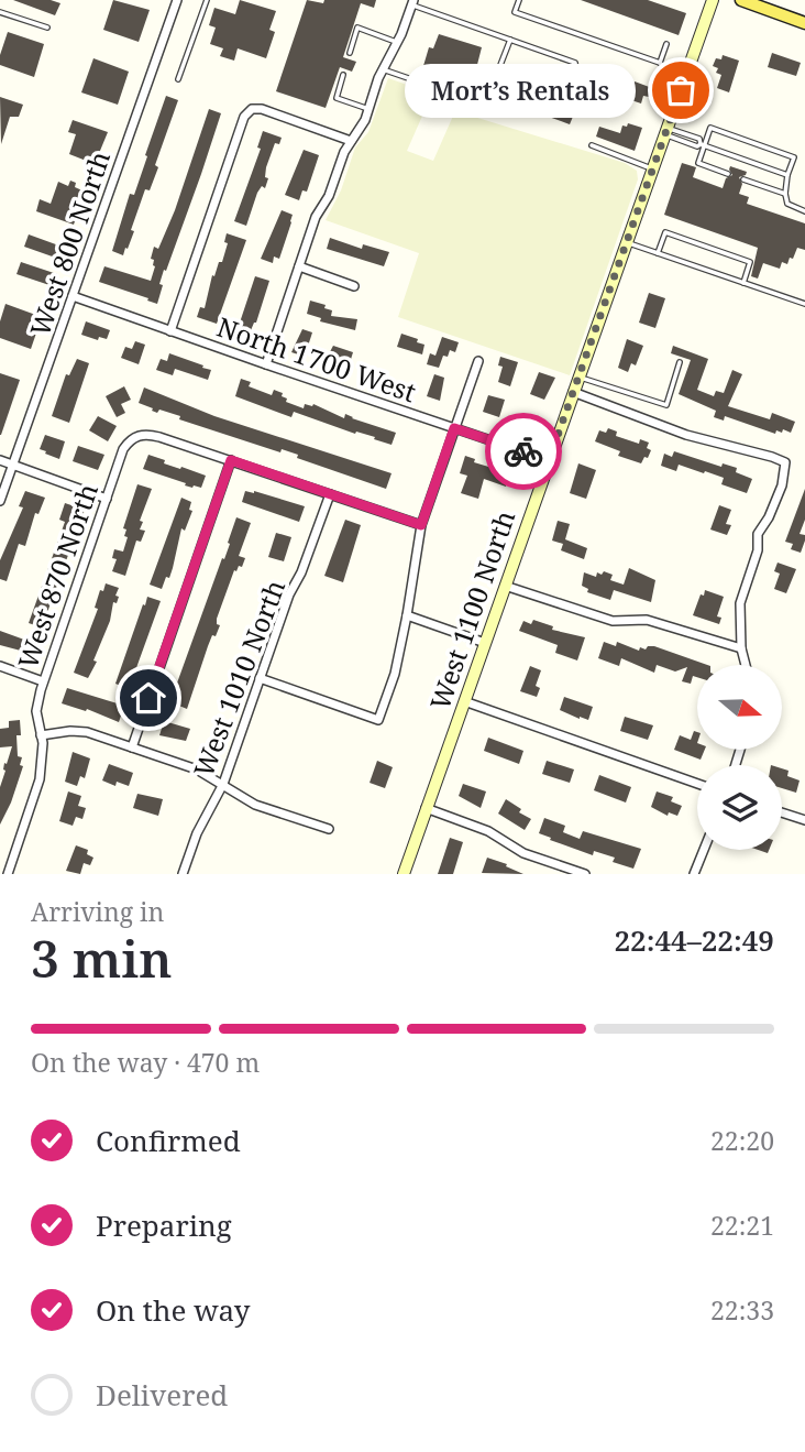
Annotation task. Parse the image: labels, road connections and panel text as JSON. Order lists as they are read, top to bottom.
{
  "streets": {
    "main road": ["West 1100 North"],
    "street": [
      "West 800 North",
      "North 1700 West",
      "West 870 North",
      "West 1010 North"
    ]
  },
  "crossings": [
    ["West 800 North", "North 1700 West"],
    ["North 1700 West", "West 1100 North"]
  ],
  "places": ["Mort’s Rentals"],
  "north": "right",
  "page": {
    "bubble": "Mort’s Rentals",
    "heading": ["3 min", "Arriving in", "22:44–22:49"],
    "bar": "On the way · 470 m",
    "list": [
      ["Confirmed", "22:20"],
      ["Preparing", "22:21"],
      ["On the way", "22:33"],
      "Delivered"
    ]
  }
}
